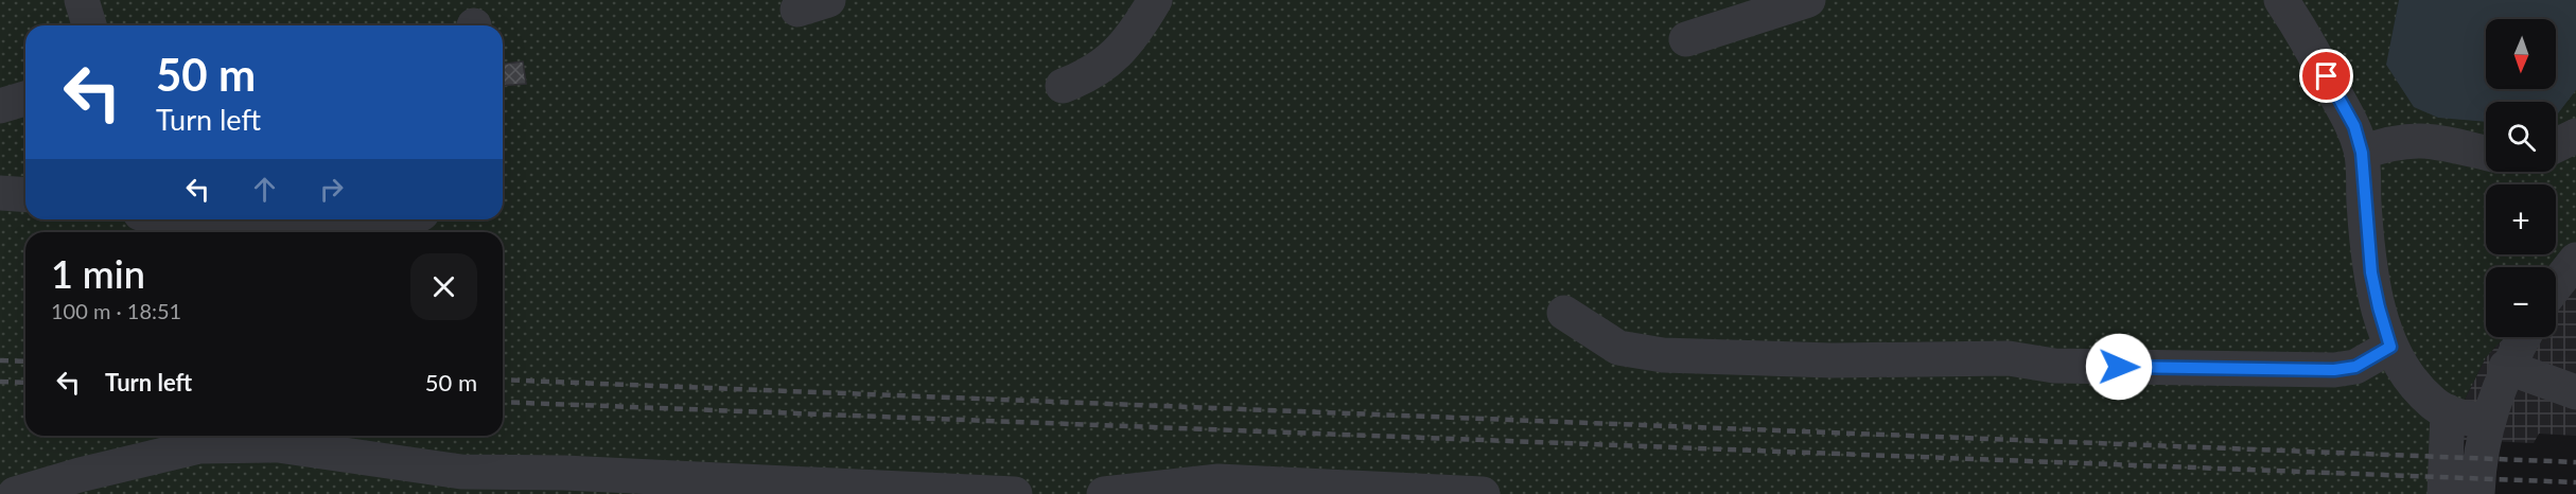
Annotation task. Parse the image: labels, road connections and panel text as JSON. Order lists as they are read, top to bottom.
{
  "north": "bottom",
  "page": {
    "map_buttons": ["+", "−"],
    "turn": ["50 m", "Turn left"],
    "heading": ["1 min", "100 m · 18:51"],
    "list": [
      {
        "name": "Turn left",
        "value": "50 m"
      }
    ]
  }
}
